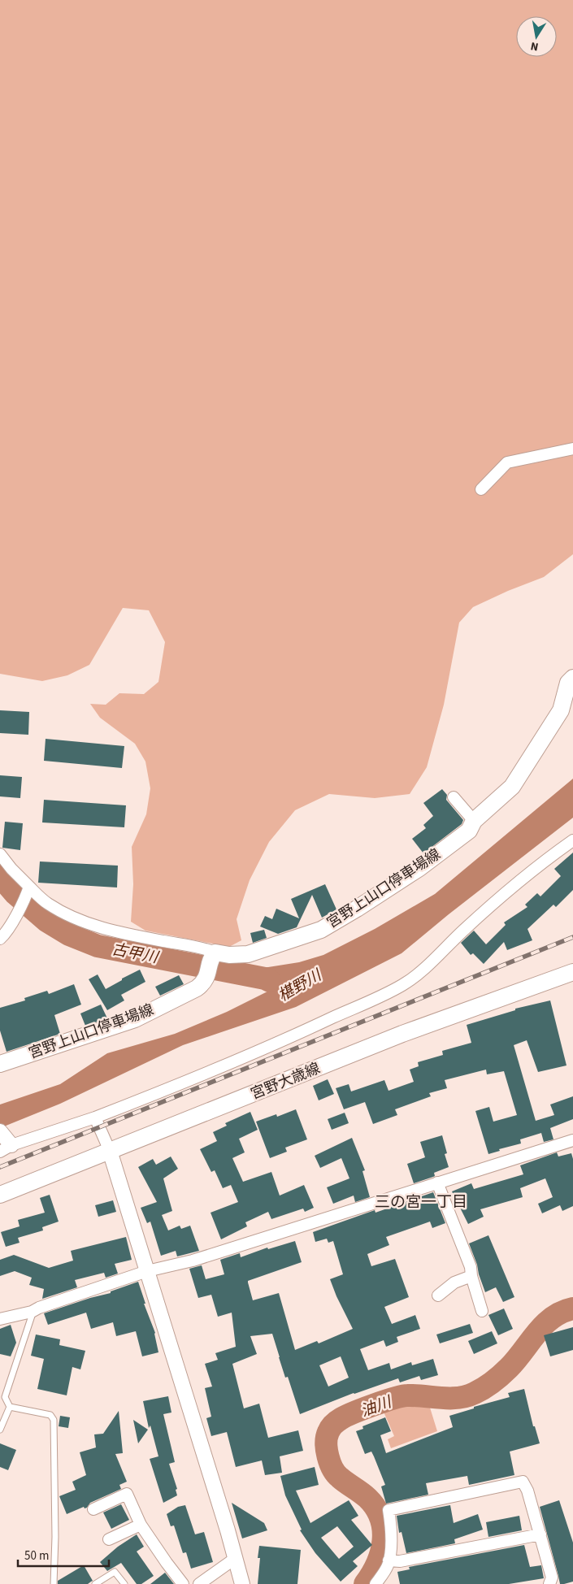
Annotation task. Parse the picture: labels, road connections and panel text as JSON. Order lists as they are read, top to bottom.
{
  "streets": {
    "main road": ["宮野上山口停車場線", "宮野大歳線"]
  },
  "districts": ["三の宮一丁目"],
  "water": ["古甲川", "椹野川", "油川"],
  "scale_bar": "50 m",
  "north": "bottom"
}
